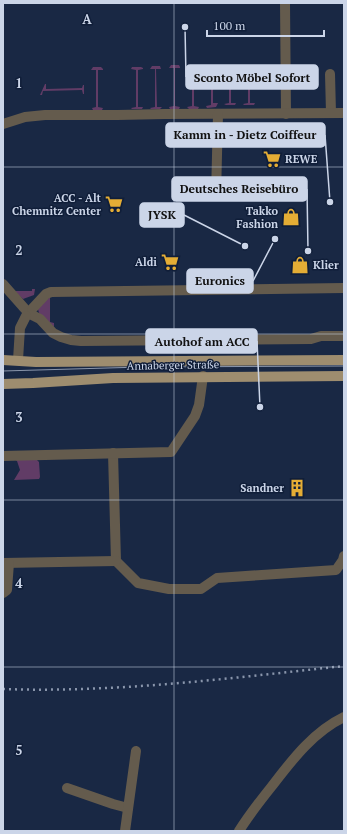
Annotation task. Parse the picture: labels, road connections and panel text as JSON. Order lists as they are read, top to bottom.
{
  "streets": {
    "main road": ["Annaberger Straße"]
  },
  "places": {
    "other": [
      "Sconto Möbel Sofort",
      "Kamm in - Dietz Coiffeur",
      "Euronics",
      "JYSK",
      "Deutsches Reisebüro",
      "Autohof am ACC"
    ],
    "supermarket": ["REWE", "ACC - Alt Chemnitz Center", "Aldi"],
    "shop": ["Takko Fashion", "Klier"],
    "building": ["Sandner"]
  },
  "scale_bar": "100 m",
  "grid": {
    "columns": ["A"],
    "rows": [
      "1",
      "2",
      "3",
      "4",
      "5"
    ]
  }
}
